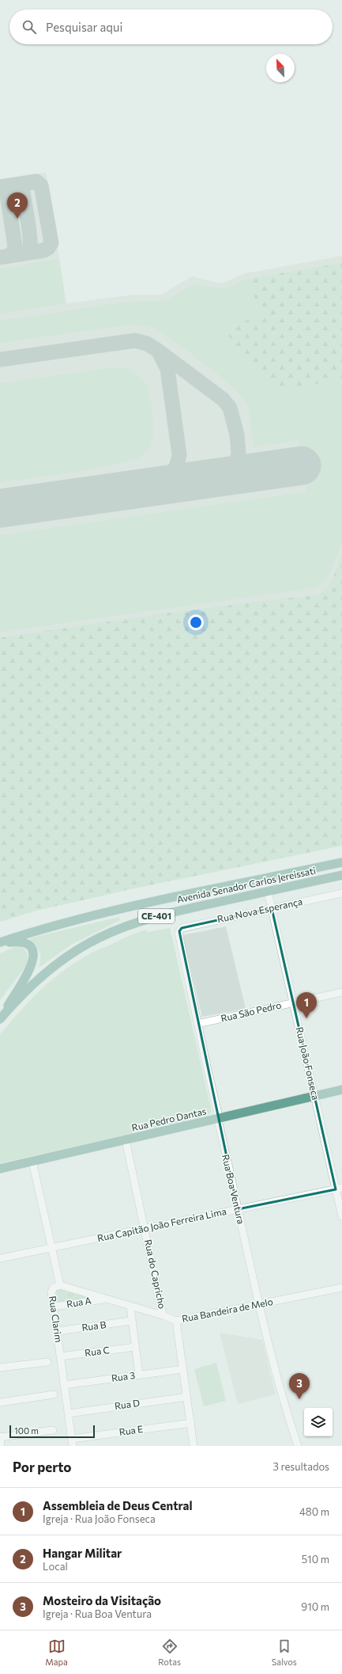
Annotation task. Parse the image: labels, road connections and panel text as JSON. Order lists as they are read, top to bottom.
{
  "streets": {
    "main road": ["Avenida Senador Carlos Jereissati", "CE-401", "Rua Pedro Dantas"],
    "street": [
      "Rua Nova Esperança",
      "Rua São Pedro",
      "Rua João Fonseca",
      "Rua Boa Ventura",
      "Rua Capitão João Ferreira Lima",
      "Rua do Capricho",
      "Rua A",
      "Rua Bandeira de Melo",
      "Rua Clarim",
      "Rua B",
      "Rua C",
      "Rua 3",
      "Rua D",
      "Rua E"
    ]
  },
  "crossings": [
    ["Avenida Senador Carlos Jereissati", "Rua João Fonseca"],
    ["Rua Nova Esperança", "Rua João Fonseca"],
    ["Rua Nova Esperança", "Rua Boa Ventura"],
    ["Rua São Pedro", "Rua João Fonseca"],
    ["Rua São Pedro", "Rua Boa Ventura"],
    ["Rua João Fonseca", "Rua Pedro Dantas"],
    ["Rua João Fonseca", "Rua Capitão João Ferreira Lima"],
    ["Rua Pedro Dantas", "Rua Boa Ventura"],
    ["Rua Pedro Dantas", "Rua do Capricho"],
    ["Rua Pedro Dantas", "Rua Clarim"],
    ["Rua Boa Ventura", "Rua Capitão João Ferreira Lima"],
    ["Rua Boa Ventura", "Rua Bandeira de Melo"],
    ["Rua Capitão João Ferreira Lima", "Rua do Capricho"],
    ["Rua Capitão João Ferreira Lima", "Rua Clarim"],
    ["Rua do Capricho", "Rua Bandeira de Melo"],
    ["Rua A", "Rua Bandeira de Melo"],
    ["Rua A", "Rua Clarim"],
    ["Rua Bandeira de Melo", "Rua Clarim"],
    ["Rua Clarim", "Rua B"],
    ["Rua Clarim", "Rua C"],
    ["Rua Clarim", "Rua 3"],
    ["Rua Clarim", "Rua D"],
    ["Rua Clarim", "Rua E"]
  ],
  "scale_bar": "100 m",
  "north": "top left",
  "page": {
    "search": "Pesquisar aqui",
    "pins": ["2", "1", "3"],
    "scale": "100 m",
    "heading": ["Por perto", "3 resultados"],
    "list": [
      {
        "mark": "1",
        "name": "Assembleia de Deus Central",
        "note": "Igreja · Rua João Fonseca",
        "value": "480 m"
      },
      {
        "mark": "2",
        "name": "Hangar Militar",
        "note": "Local",
        "value": "510 m"
      },
      {
        "mark": "3",
        "name": "Mosteiro da Visitação",
        "note": "Igreja · Rua Boa Ventura",
        "value": "910 m"
      }
    ],
    "nav": ["Mapa", "Rotas", "Salvos"]
  }
}
